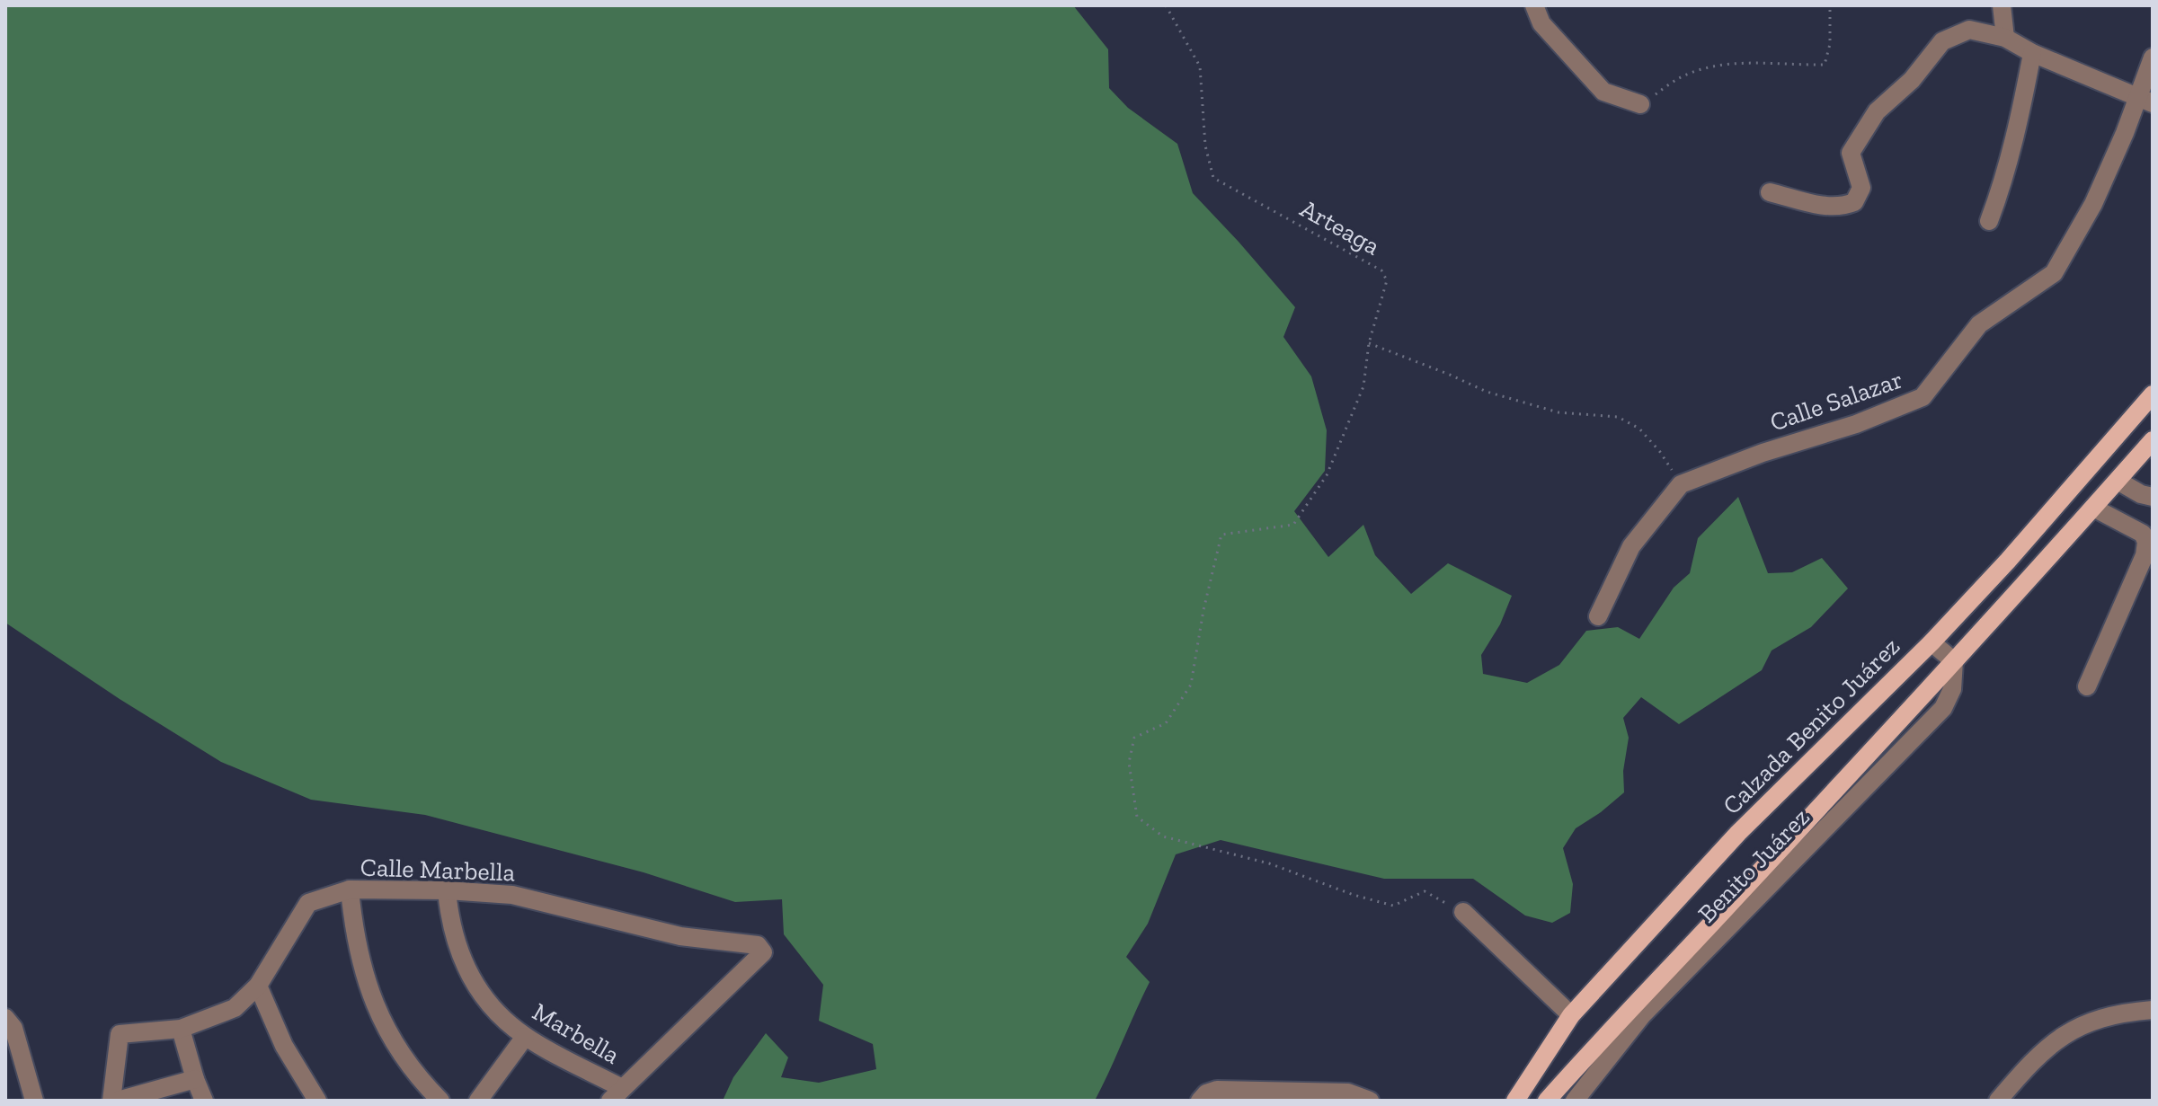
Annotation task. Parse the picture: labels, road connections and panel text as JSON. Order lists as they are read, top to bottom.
{
  "streets": {
    "main road": ["Calzada Benito Juárez"],
    "street": [
      "Calle Salazar",
      "Benito Juárez",
      "Calle Marbella",
      "Marbella"
    ],
    "path": ["Arteaga"]
  },
  "crossings": [
    ["Calle Marbella", "Marbella"]
  ]
}
